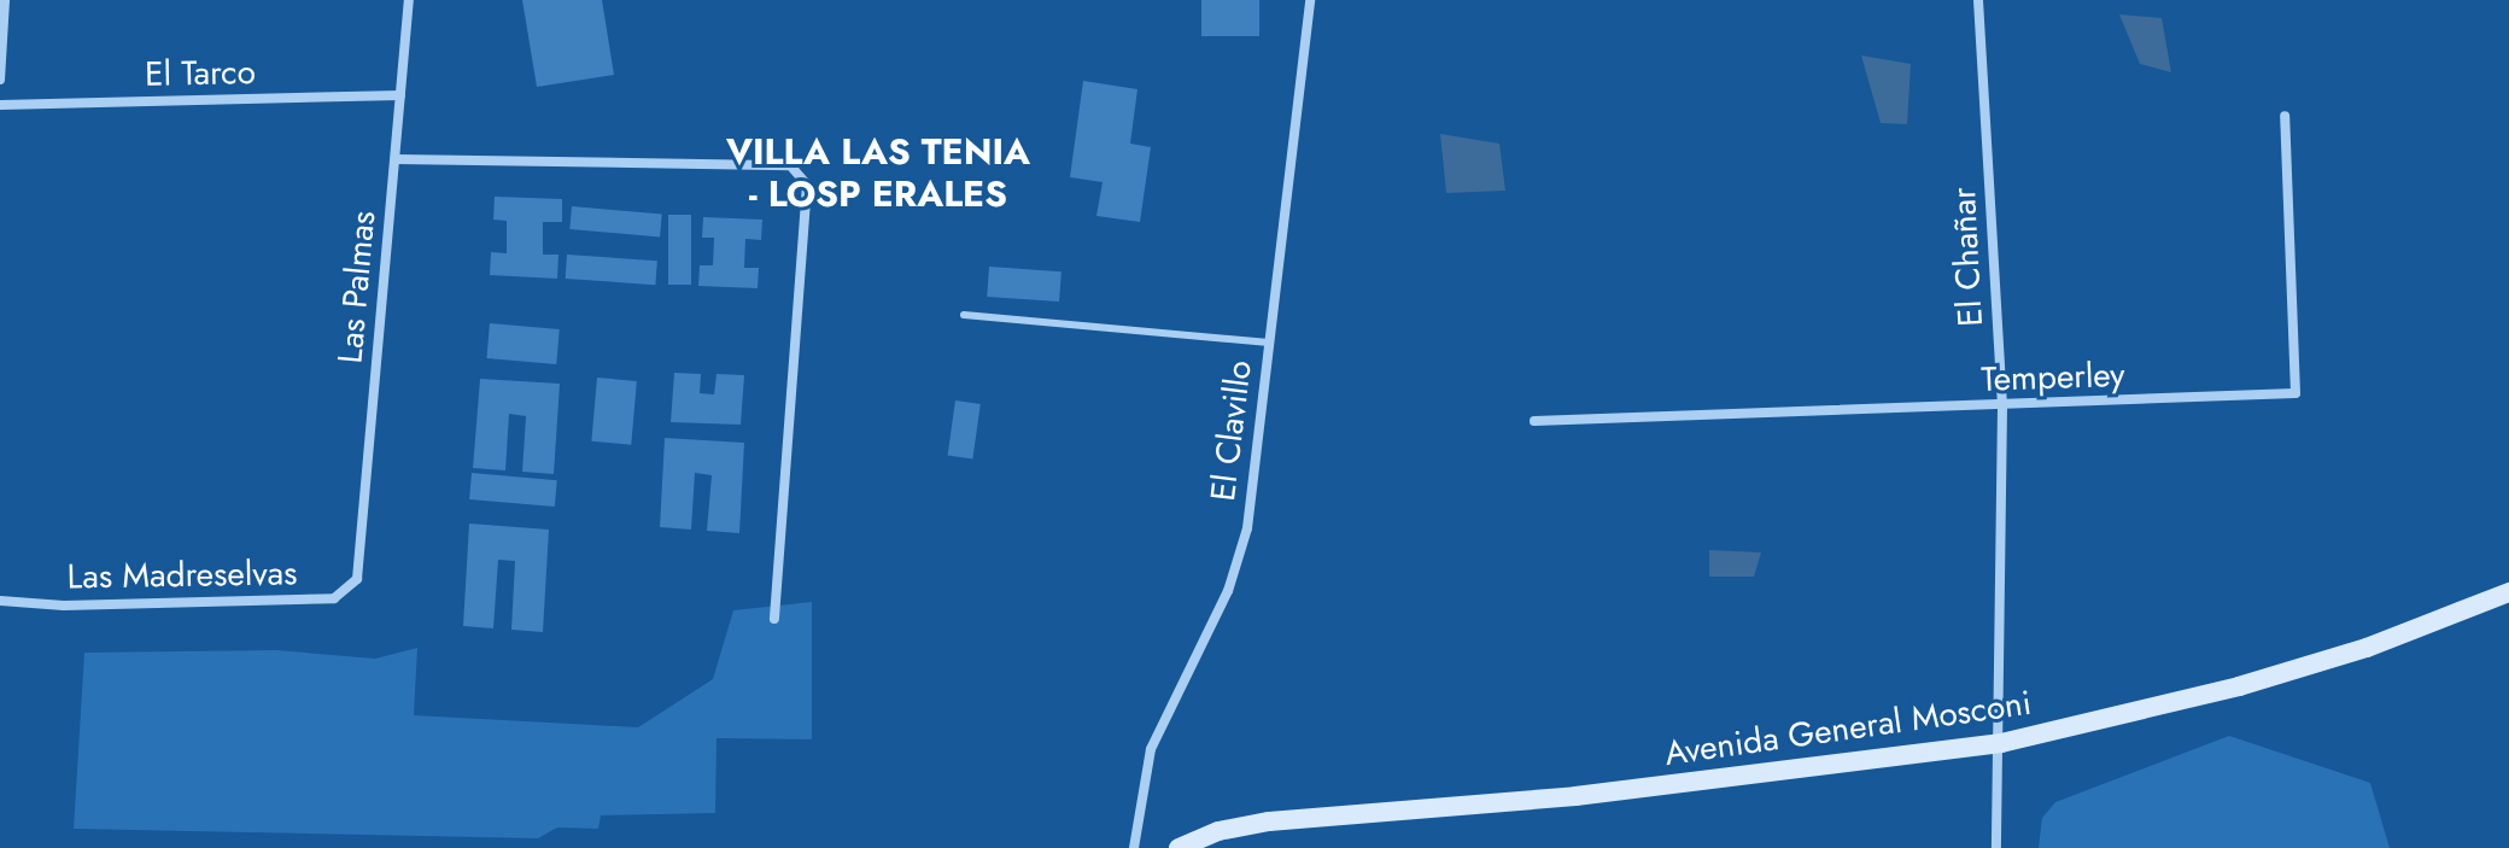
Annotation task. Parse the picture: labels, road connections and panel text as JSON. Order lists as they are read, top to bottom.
{
  "streets": {
    "main road": ["Avenida General Mosconi"],
    "street": [
      "El Tarco",
      "El Chañar",
      "Las Palmas",
      "Temperley",
      "El Clavillo",
      "Las Madreselvas"
    ]
  },
  "crossings": [
    ["El Tarco", "Las Palmas"],
    ["El Chañar", "Temperley"],
    ["El Chañar", "Avenida General Mosconi"],
    ["Las Palmas", "Las Madreselvas"]
  ],
  "districts": ["VILLA LAS TENIA - LOSP ERALES"]
}
